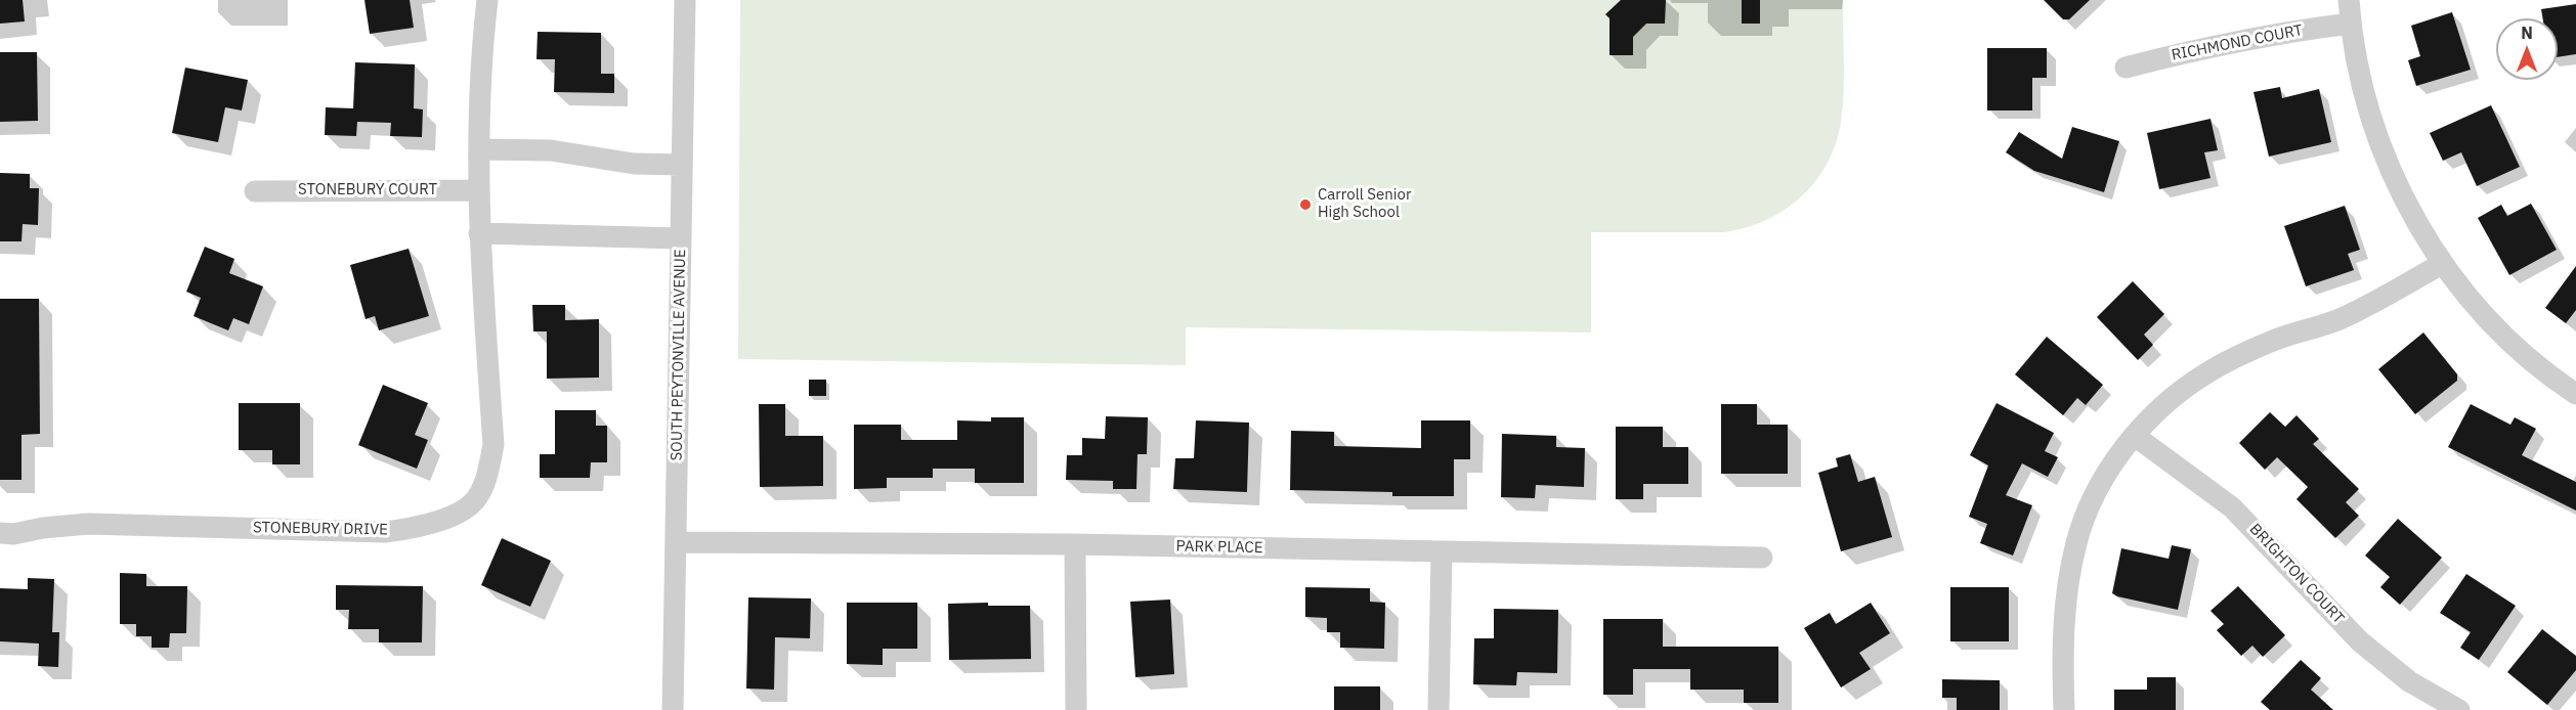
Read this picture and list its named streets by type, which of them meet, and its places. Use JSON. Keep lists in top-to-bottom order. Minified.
{"streets":{"street":["RICHMOND COURT","STONEBURY COURT","SOUTH PEYTONVILLE AVENUE","STONEBURY DRIVE","PARK PLACE","BRIGHTON COURT"]},"crossings":[["STONEBURY COURT","STONEBURY DRIVE"],["SOUTH PEYTONVILLE AVENUE","PARK PLACE"]],"places":["Carroll Senior High School"],"north":"top"}
